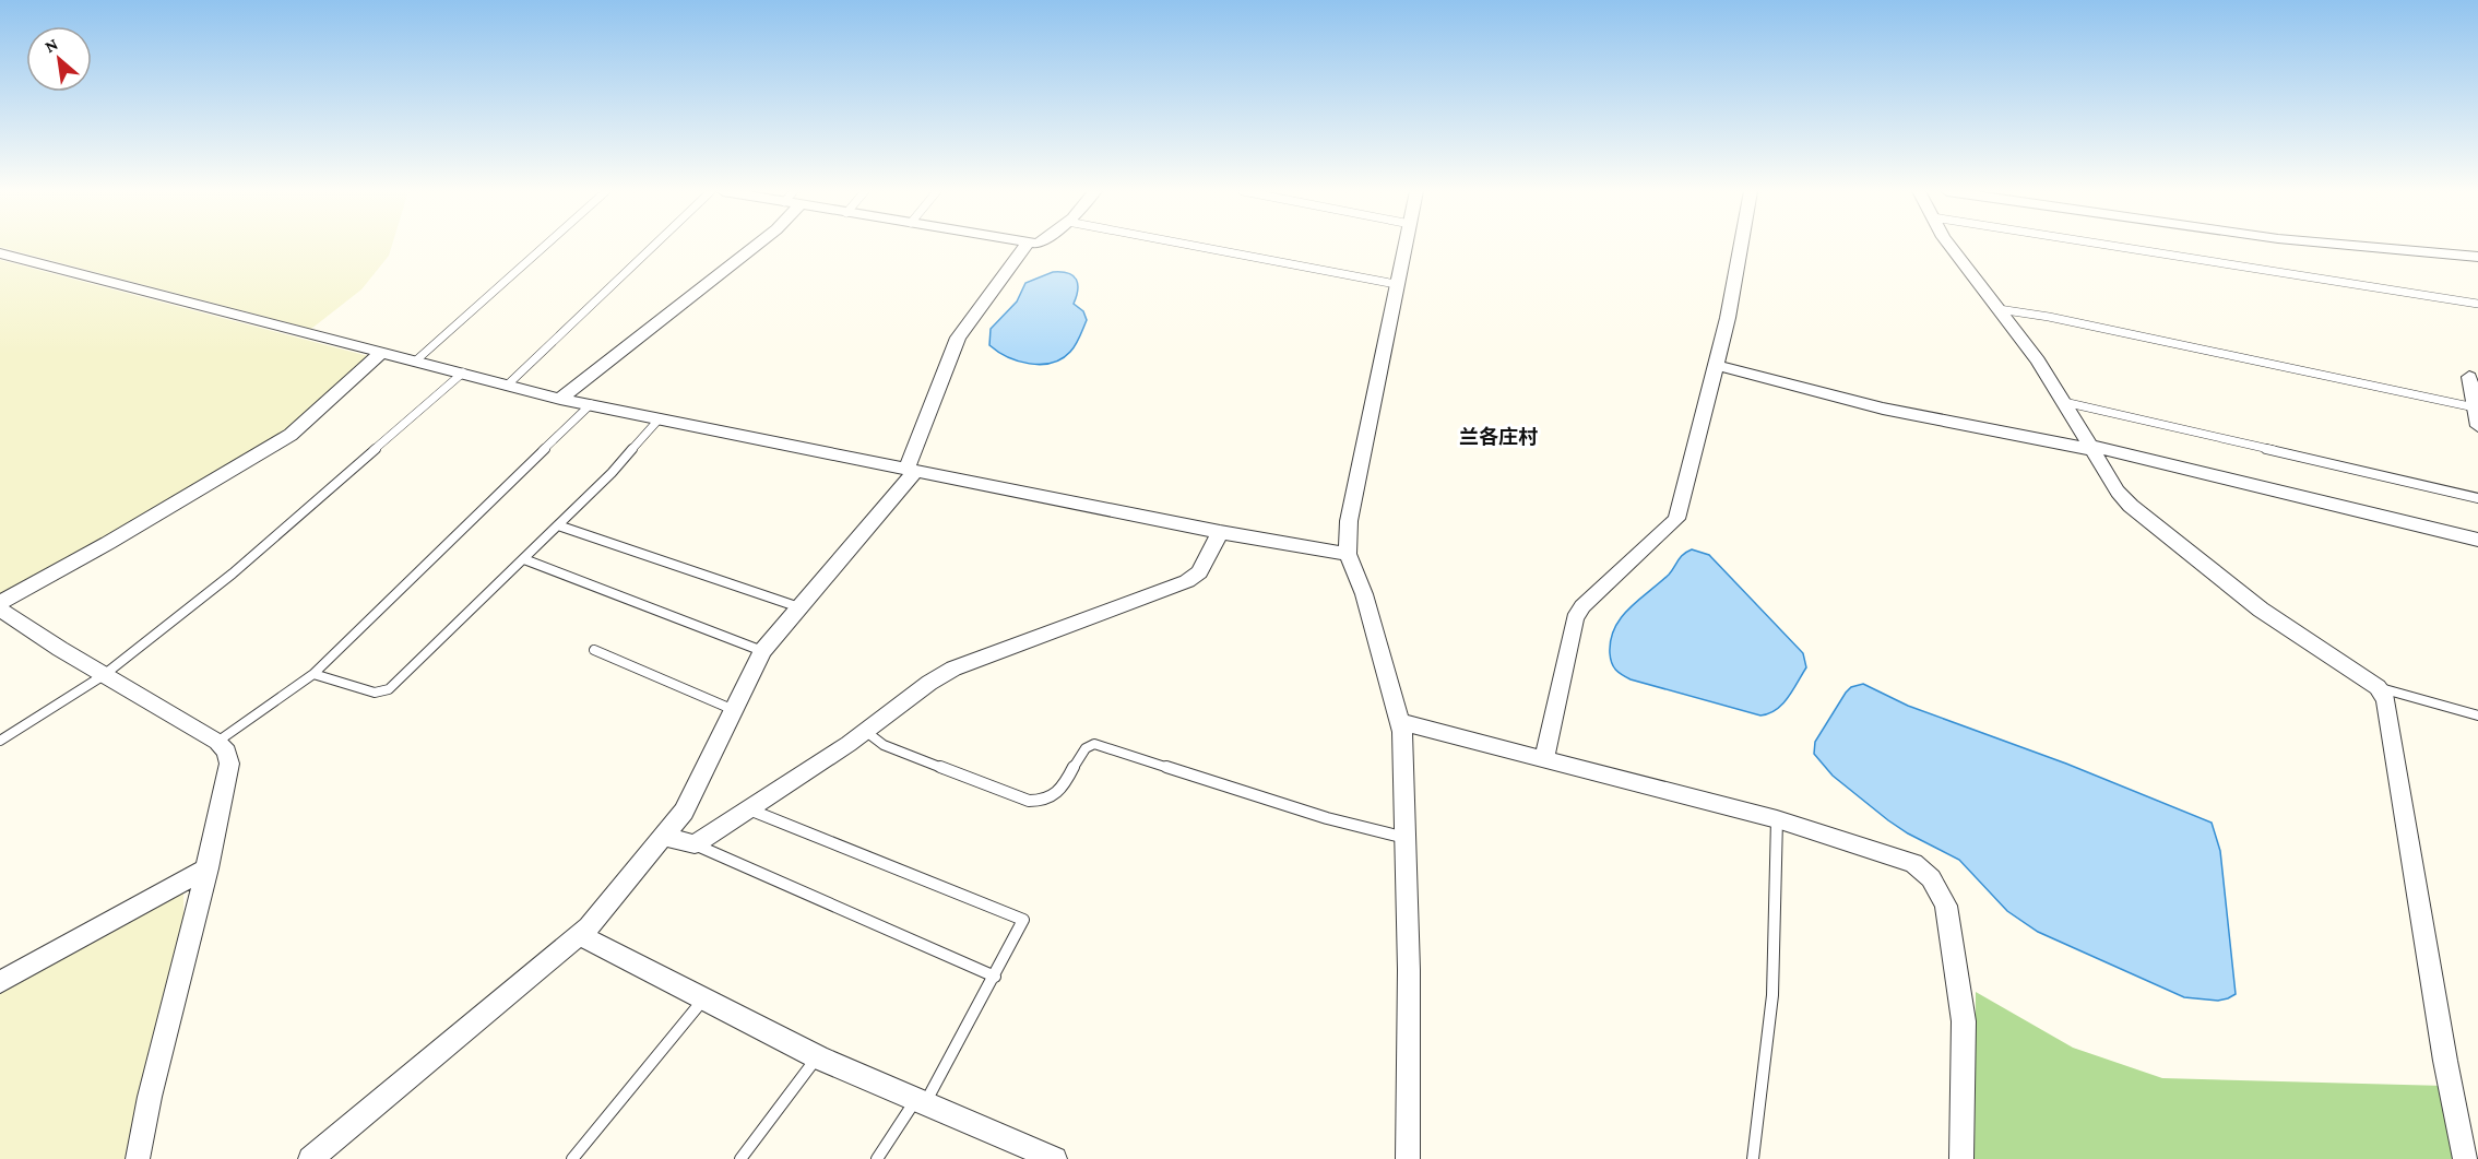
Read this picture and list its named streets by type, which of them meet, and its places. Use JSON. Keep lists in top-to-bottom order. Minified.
{"districts":["兰各庄村"],"north":"top left"}
